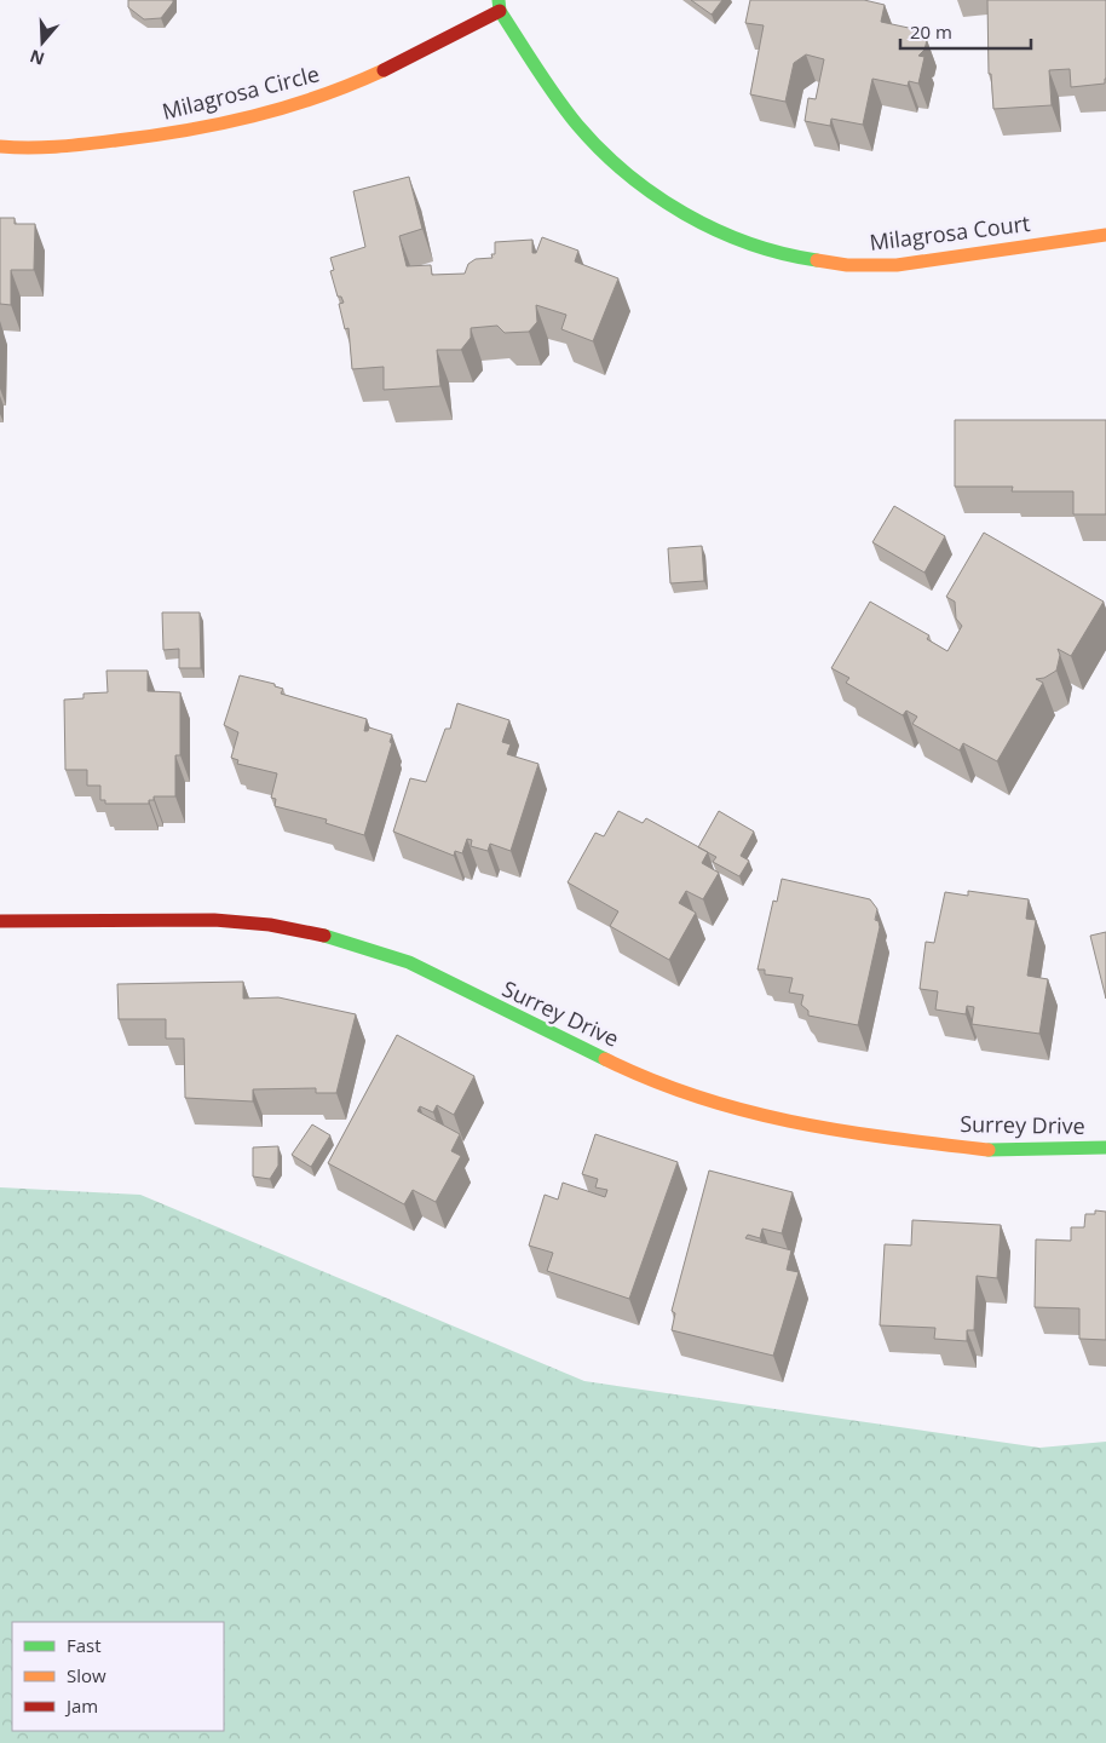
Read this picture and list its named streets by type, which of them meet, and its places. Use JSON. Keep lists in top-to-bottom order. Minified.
{"streets":{"street":["Milagrosa Circle","Milagrosa Court","Surrey Drive"]},"crossings":[["Milagrosa Circle","Milagrosa Court"]],"legend":["Fast","Slow","Jam"],"scale_bar":"20 m","north":"bottom"}
